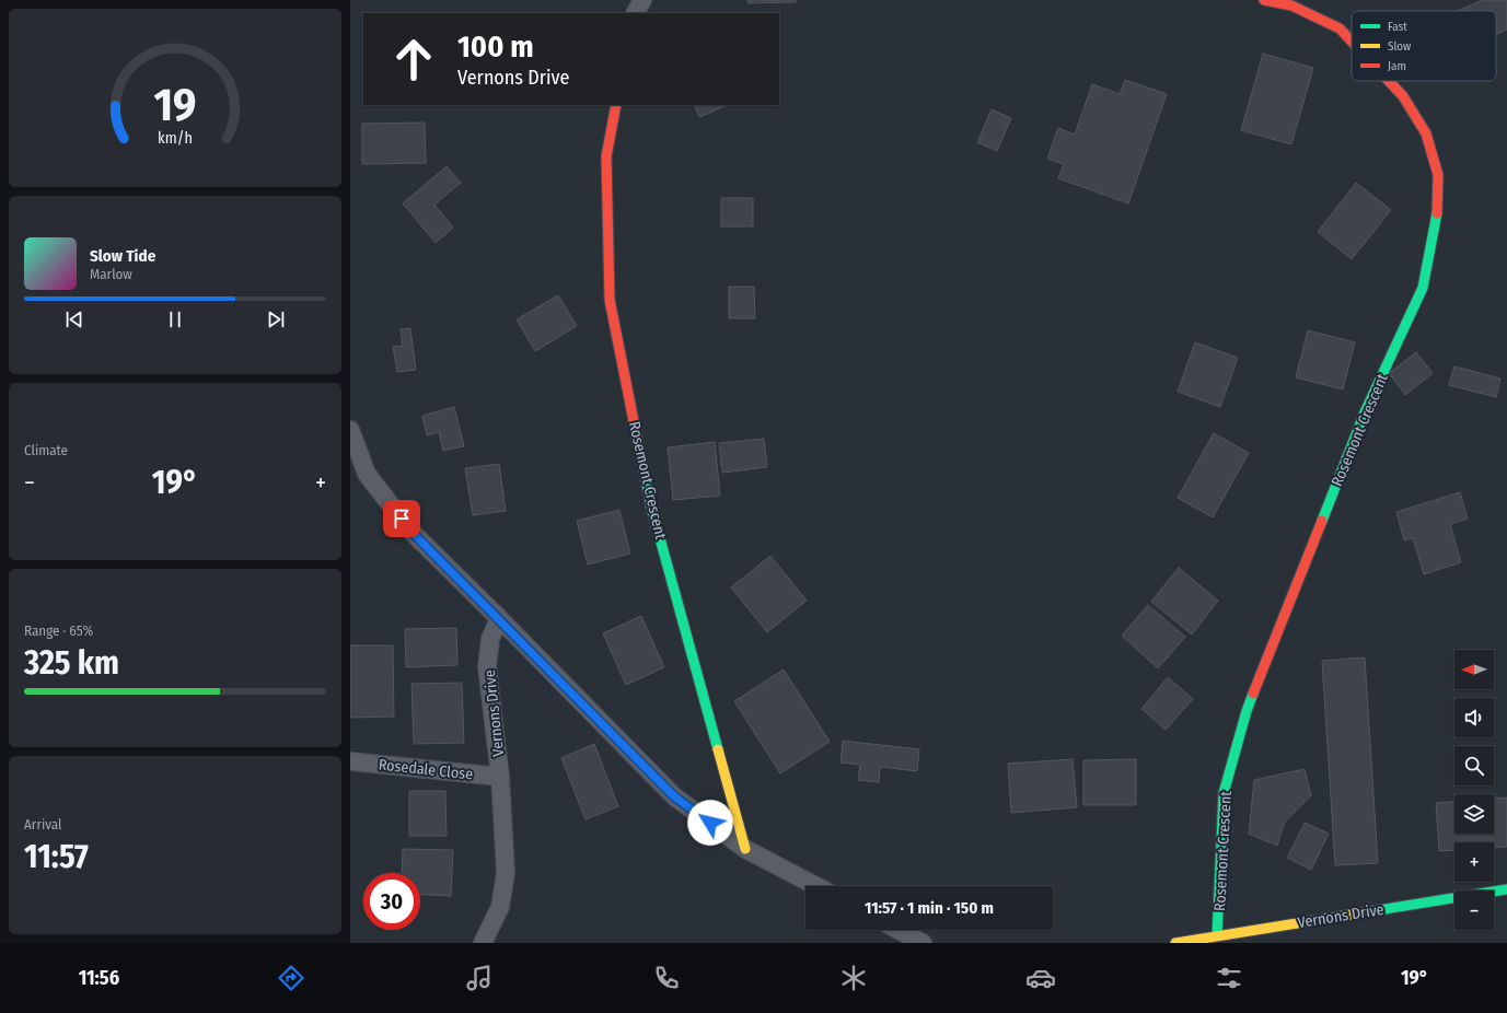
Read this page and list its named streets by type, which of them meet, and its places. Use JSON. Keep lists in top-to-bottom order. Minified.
{"streets":{"street":["Rosemont Crescent","Vernons Drive","Rosedale Close"]},"crossings":[["Rosemont Crescent","Vernons Drive"],["Vernons Drive","Rosedale Close"]],"legend":["Fast","Slow","Jam"],"north":"left","page":{"turn":["100 m","Vernons Drive"],"song":["Slow Tide","Marlow"],"tile":["Climate",["Range · 65%","325 km"],["Arrival","11:57"]],"heat":["−","19°","+"],"map_buttons":["+","−"],"limit":"30","trip":"11:57 · 1 min · 150 m","tabs":["11:56","19°"],"gauge":["19","km/h"]}}
